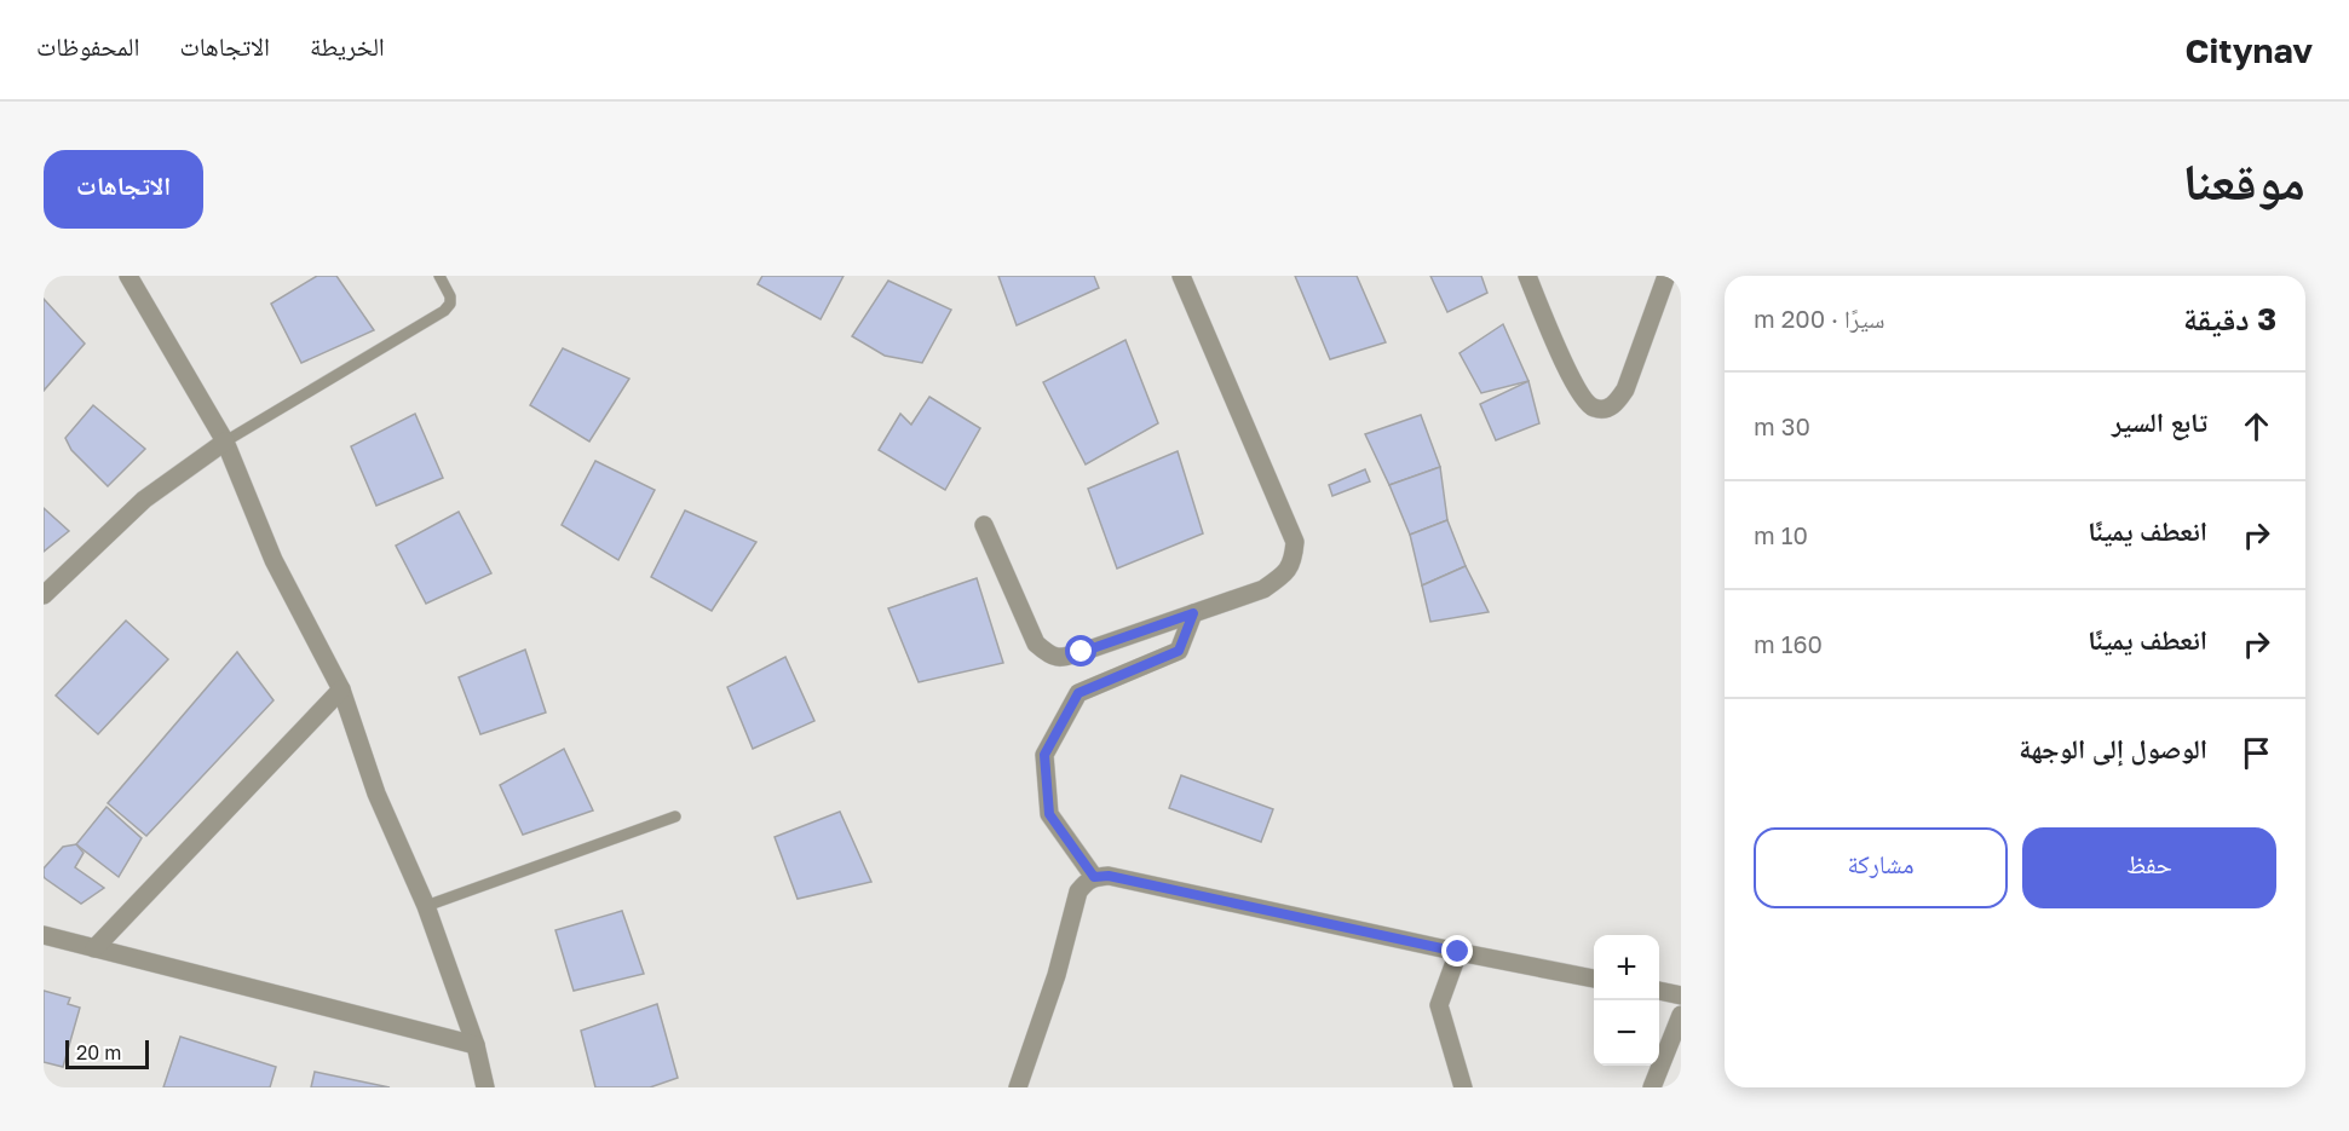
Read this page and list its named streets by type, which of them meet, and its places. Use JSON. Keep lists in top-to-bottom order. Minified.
{"scale_bar":"20 m","page":{"header":"Citynav","nav":["الخريطة","الاتجاهات","المحفوظات"],"title":"موقعنا","buttons":["الاتجاهات",["حفظ","مشاركة"]],"heading":["3 دقيقة","سيرًا · 200 m"],"list":[["تابع السير","30 m"],["انعطف يمينًا","10 m"],["انعطف يمينًا","160 m"],"الوصول إلى الوجهة"],"map_buttons":["+","−"],"scale":"20 m"}}
